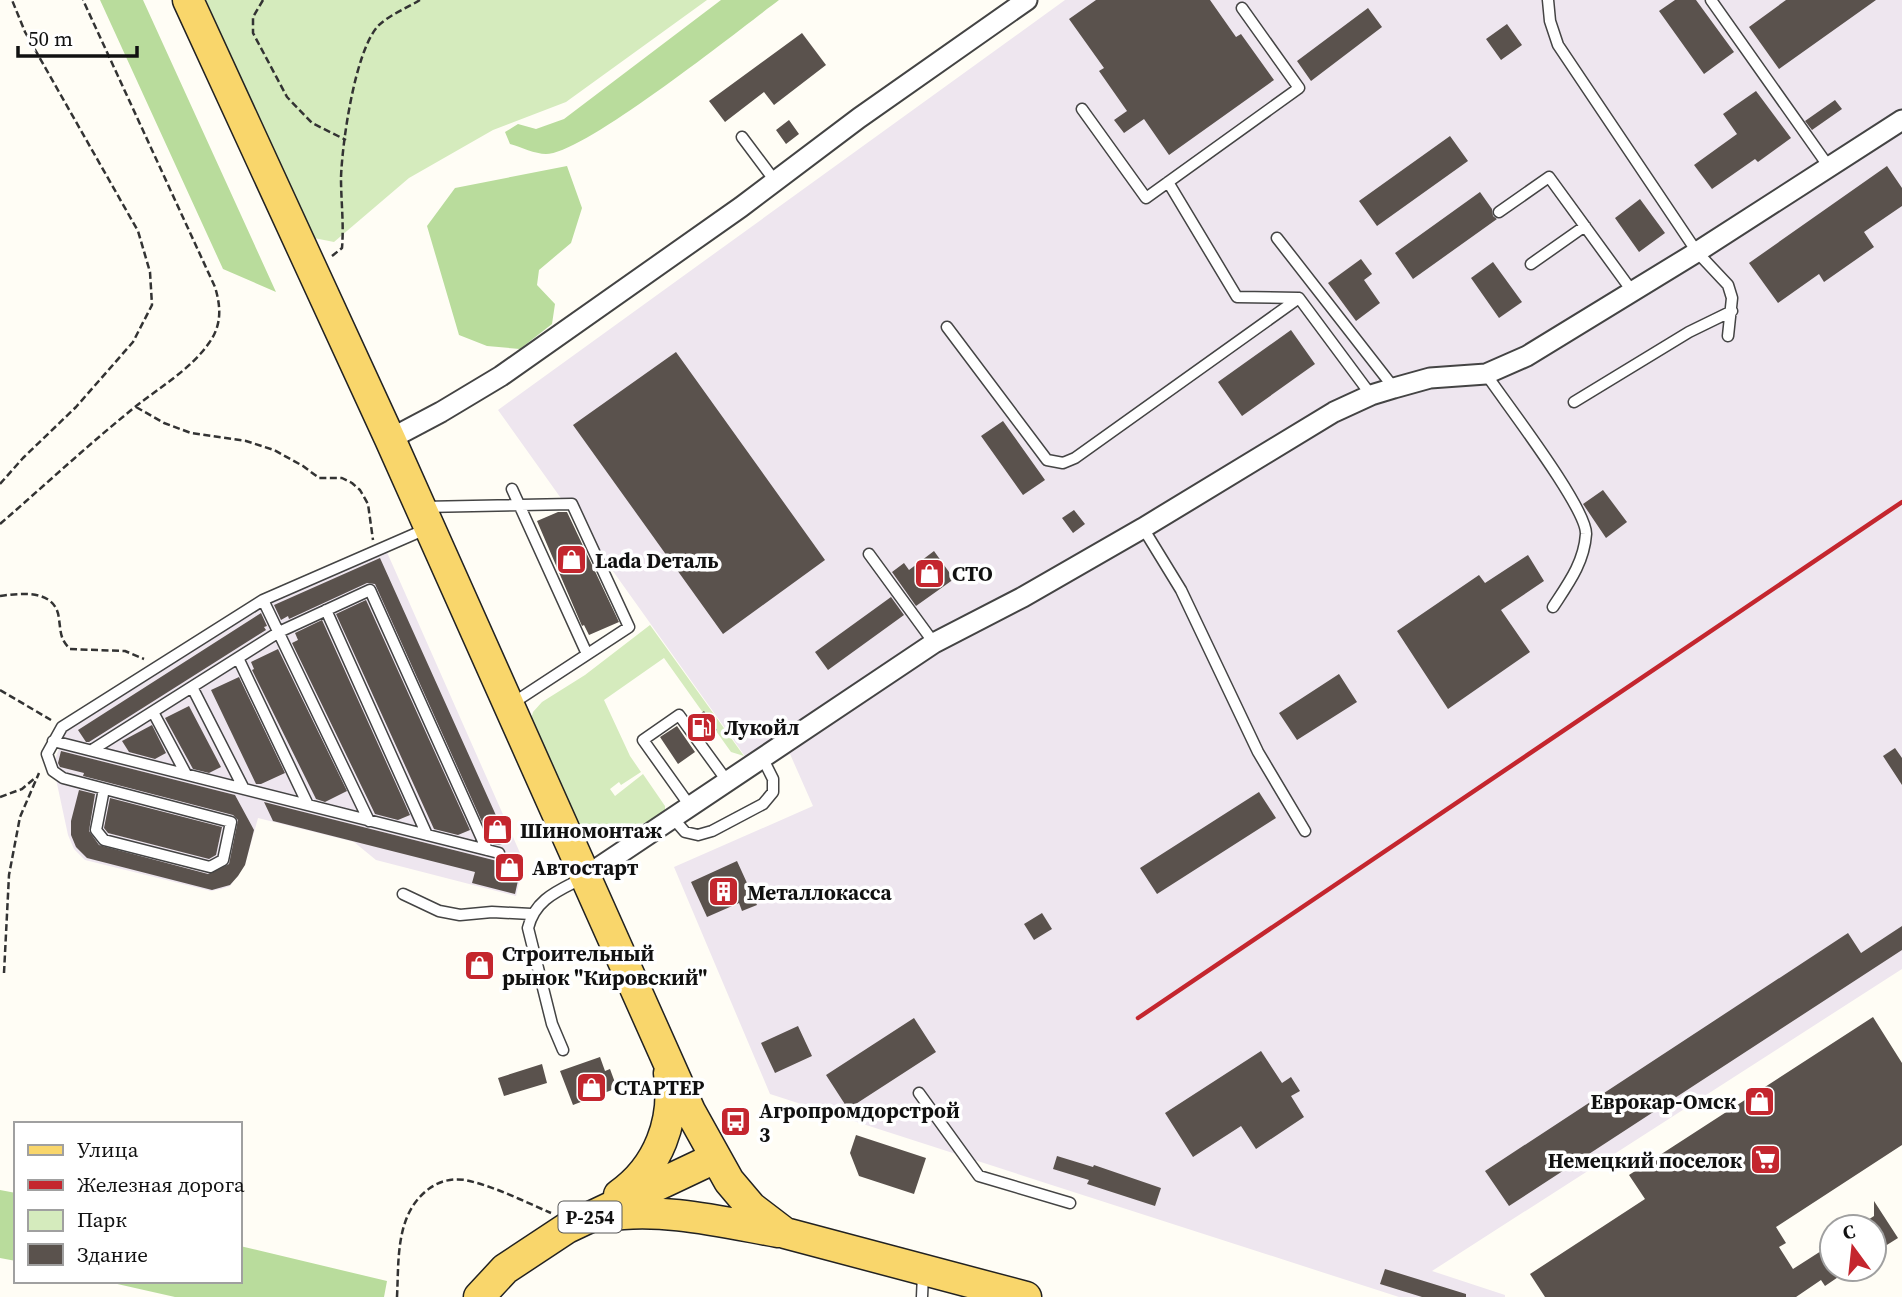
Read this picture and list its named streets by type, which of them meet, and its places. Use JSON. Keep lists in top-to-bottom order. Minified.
{"streets":{"main road":["Р-254"]},"places":{"shop":["Lada Dеталь","СТО","Шиномонтаж","Автостарт","Строительный рынок \"Кировский\"","СТАРТЕР","Еврокар-Омск"],"fuel station":["Лукойл"],"building":["Металлокасса"],"bus stop":["Агропромдорстрой 3"],"supermarket":["Немецкий поселок"]},"legend":["Улица","Железная дорога","Парк","Здание"],"scale_bar":"50 m","north":"top"}
